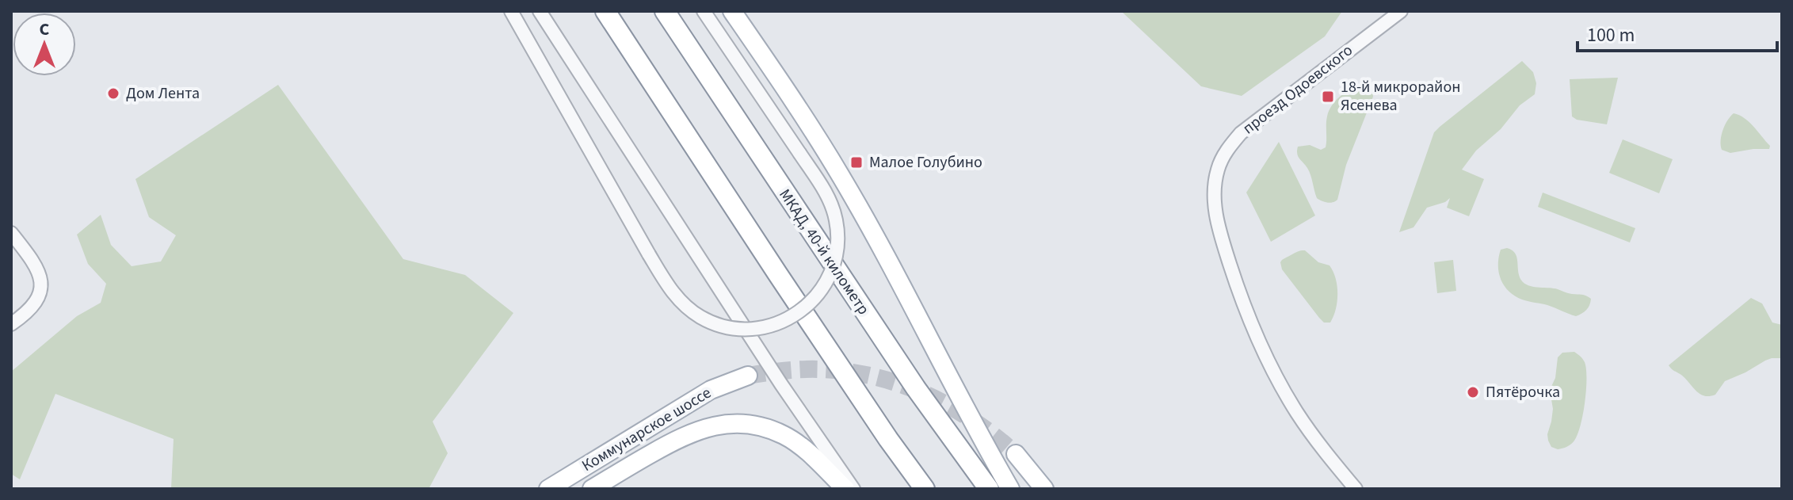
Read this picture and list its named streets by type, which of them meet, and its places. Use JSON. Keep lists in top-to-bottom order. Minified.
{"streets":{"highway":["МКАД, 40-й километр"],"main road":["Коммунарское шоссе"],"street":["проезд Одоевского"]},"places":{"other":["Дом Лента","Пятёрочка"],"transit":["18-й микрорайон Ясенева","Малое Голубино"]},"scale_bar":"100 m","north":"top"}
